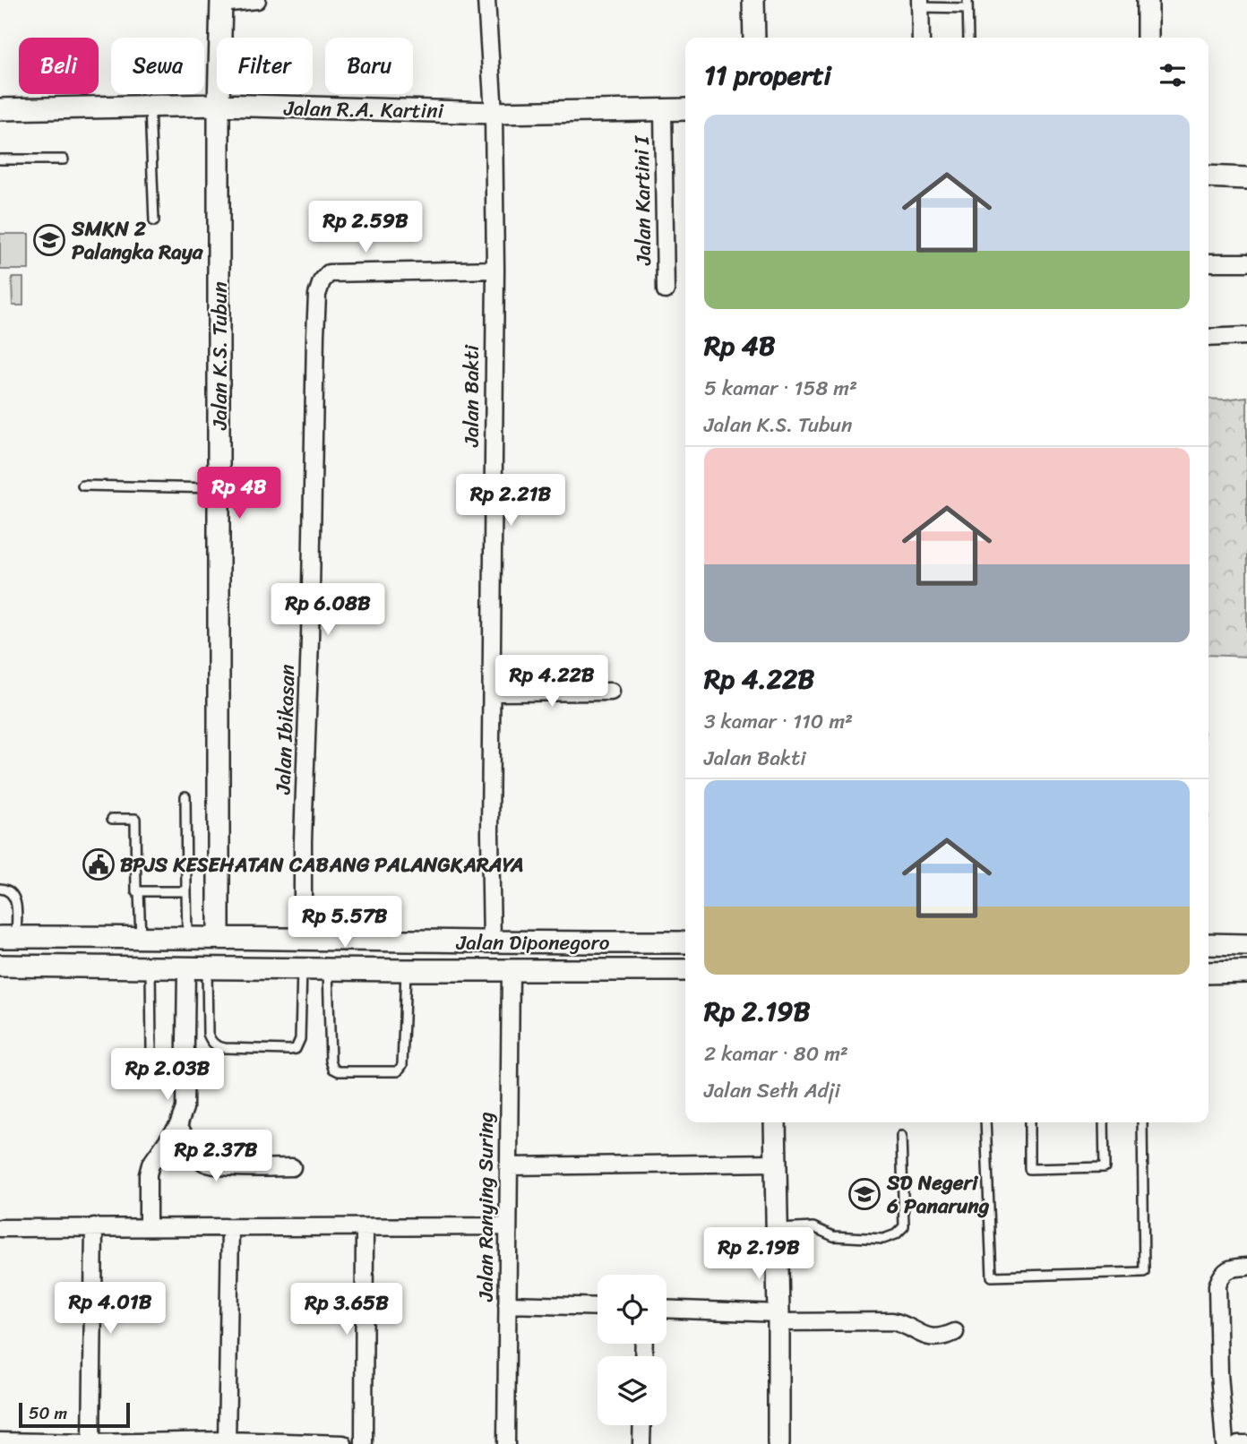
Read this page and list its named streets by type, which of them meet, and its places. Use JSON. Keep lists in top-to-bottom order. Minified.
{"streets":{"street":["Jalan R.A. Kartini","Jalan Kartini I","Jalan K.S. Tubun","Jalan Bakti","Jalan Ibikasan","Jalan Diponegoro","Jalan Ranying Suring"]},"crossings":[["Jalan R.A. Kartini","Jalan Kartini I"],["Jalan R.A. Kartini","Jalan K.S. Tubun"],["Jalan R.A. Kartini","Jalan Bakti"],["Jalan K.S. Tubun","Jalan Diponegoro"],["Jalan Bakti","Jalan Ibikasan"],["Jalan Bakti","Jalan Diponegoro"],["Jalan Ibikasan","Jalan Diponegoro"],["Jalan Diponegoro","Jalan Ranying Suring"]],"places":{"school or university":["SMKN 2 Palangka Raya","SD Negeri 6 Panarung"],"public building":["BPJS KESEHATAN CABANG PALANGKARAYA"]},"scale_bar":"50 m","page":{"chip":["Beli","Sewa","Filter","Baru"],"heading":"11 properti","list":[{"name":"Rp 4B","note":"5 kamar · 158 m² · Jalan K.S. Tubun"},{"name":"Rp 4.22B","note":"3 kamar · 110 m² · Jalan Bakti"},{"name":"Rp 2.19B","note":"2 kamar · 80 m² · Jalan Seth Adji"}],"price":["Rp 2.59B","Rp 4B","Rp 2.21B","Rp 6.08B","Rp 4.22B","Rp 5.57B","Rp 2.03B","Rp 2.37B","Rp 2.19B","Rp 4.01B","Rp 3.65B"],"scale":"50 m"}}
